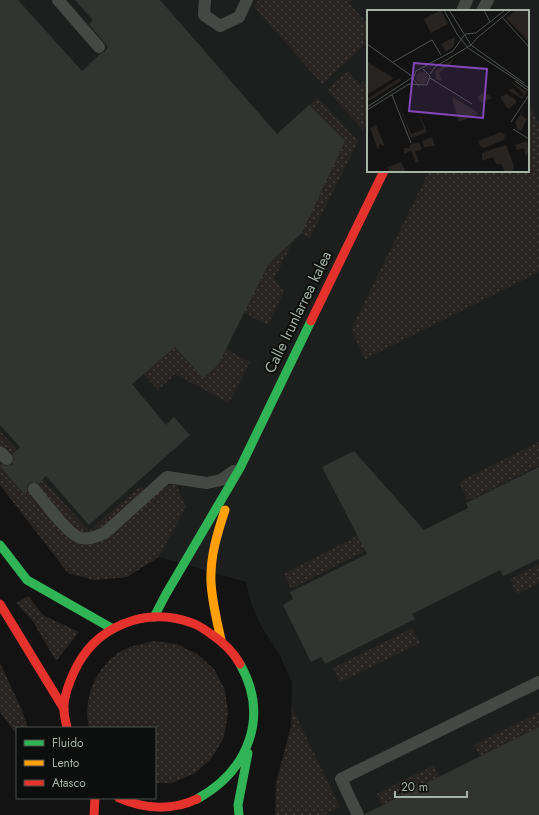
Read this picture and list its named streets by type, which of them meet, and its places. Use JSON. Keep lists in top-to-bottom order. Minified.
{"streets":{"main road":["Calle Irunlarrea kalea"]},"legend":["Fluido","Lento","Atasco"],"scale_bar":"20 m"}
